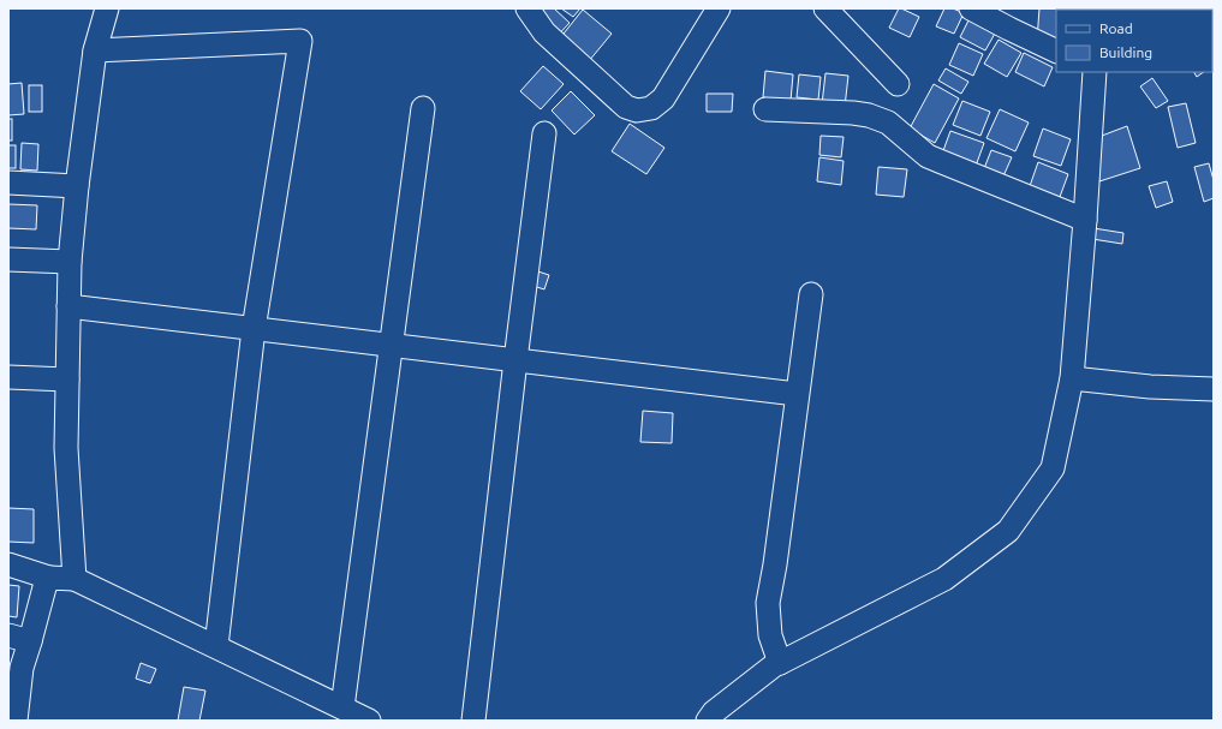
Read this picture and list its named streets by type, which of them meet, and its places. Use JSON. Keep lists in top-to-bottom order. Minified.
{"legend":["Road","Building"]}
